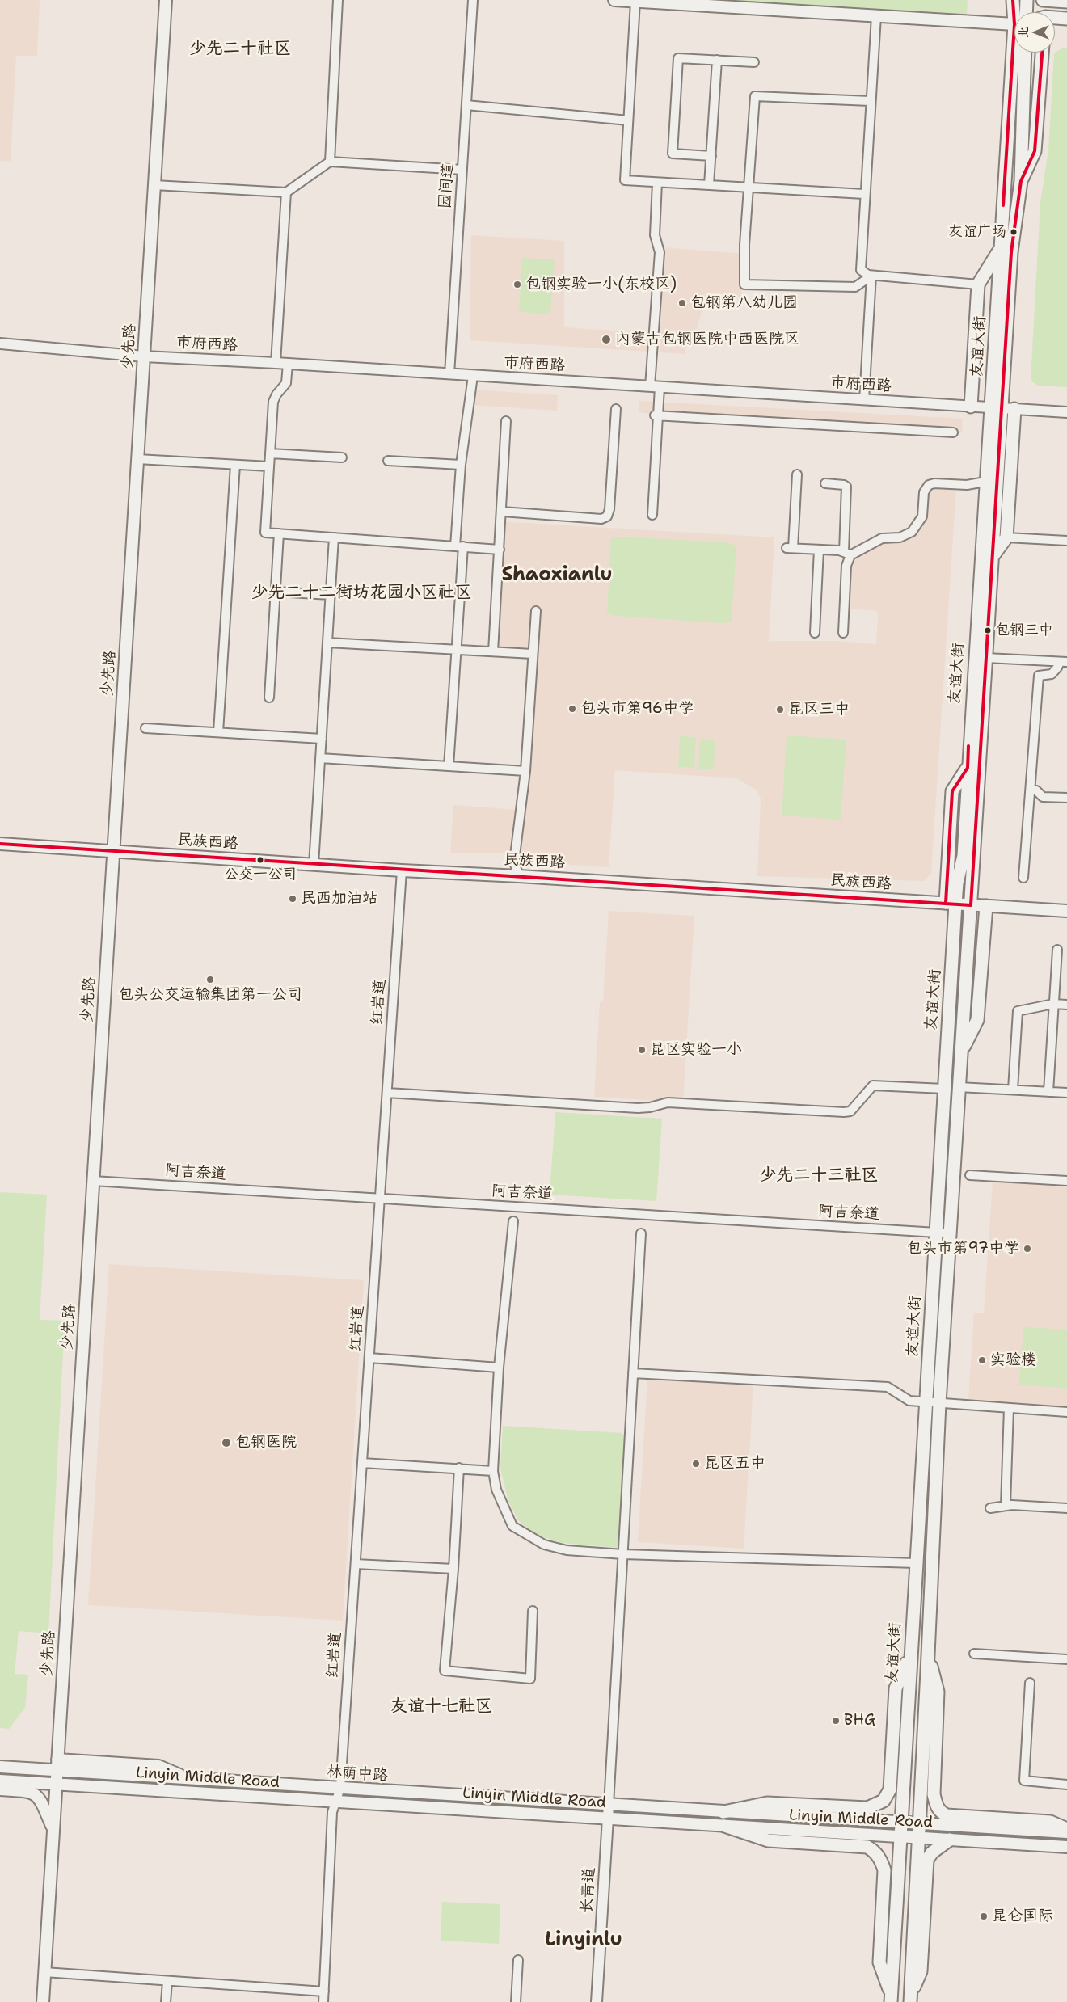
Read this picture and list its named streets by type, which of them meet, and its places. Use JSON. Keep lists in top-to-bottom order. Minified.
{"streets":{"main road":["少先路","友谊大街","民族西路","林荫中路","Linyin Middle Road"],"street":["园间道","市府西路","红岩道","阿吉奈道","长青道"]},"crossings":[["园间道","市府西路"],["市府西路","少先路"],["市府西路","友谊大街"],["少先路","民族西路"],["少先路","阿吉奈道"],["少先路","林荫中路"],["少先路","Linyin Middle Road"],["友谊大街","民族西路"],["友谊大街","阿吉奈道"],["友谊大街","Linyin Middle Road"],["民族西路","红岩道"],["红岩道","阿吉奈道"],["红岩道","林荫中路"],["红岩道","Linyin Middle Road"],["林荫中路","Linyin Middle Road"],["林荫中路","长青道"],["Linyin Middle Road","长青道"]],"districts":["少先二十社区","Shaoxianlu","少先二十二街坊花园小区社区","少先二十三社区","友谊十七社区","Linyinlu"],"places":["友谊广场","包钢实验一小(东校区)","包钢第八幼儿园","内蒙古包钢医院中西医院区","包钢三中","包头市第96中学","昆区三中","公交一公司","民西加油站","包头公交运输集团第一公司","昆区实验一小","包头市第97中学","实验楼","包钢医院","昆区五中","BHG","昆仑国际"],"north":"left"}
